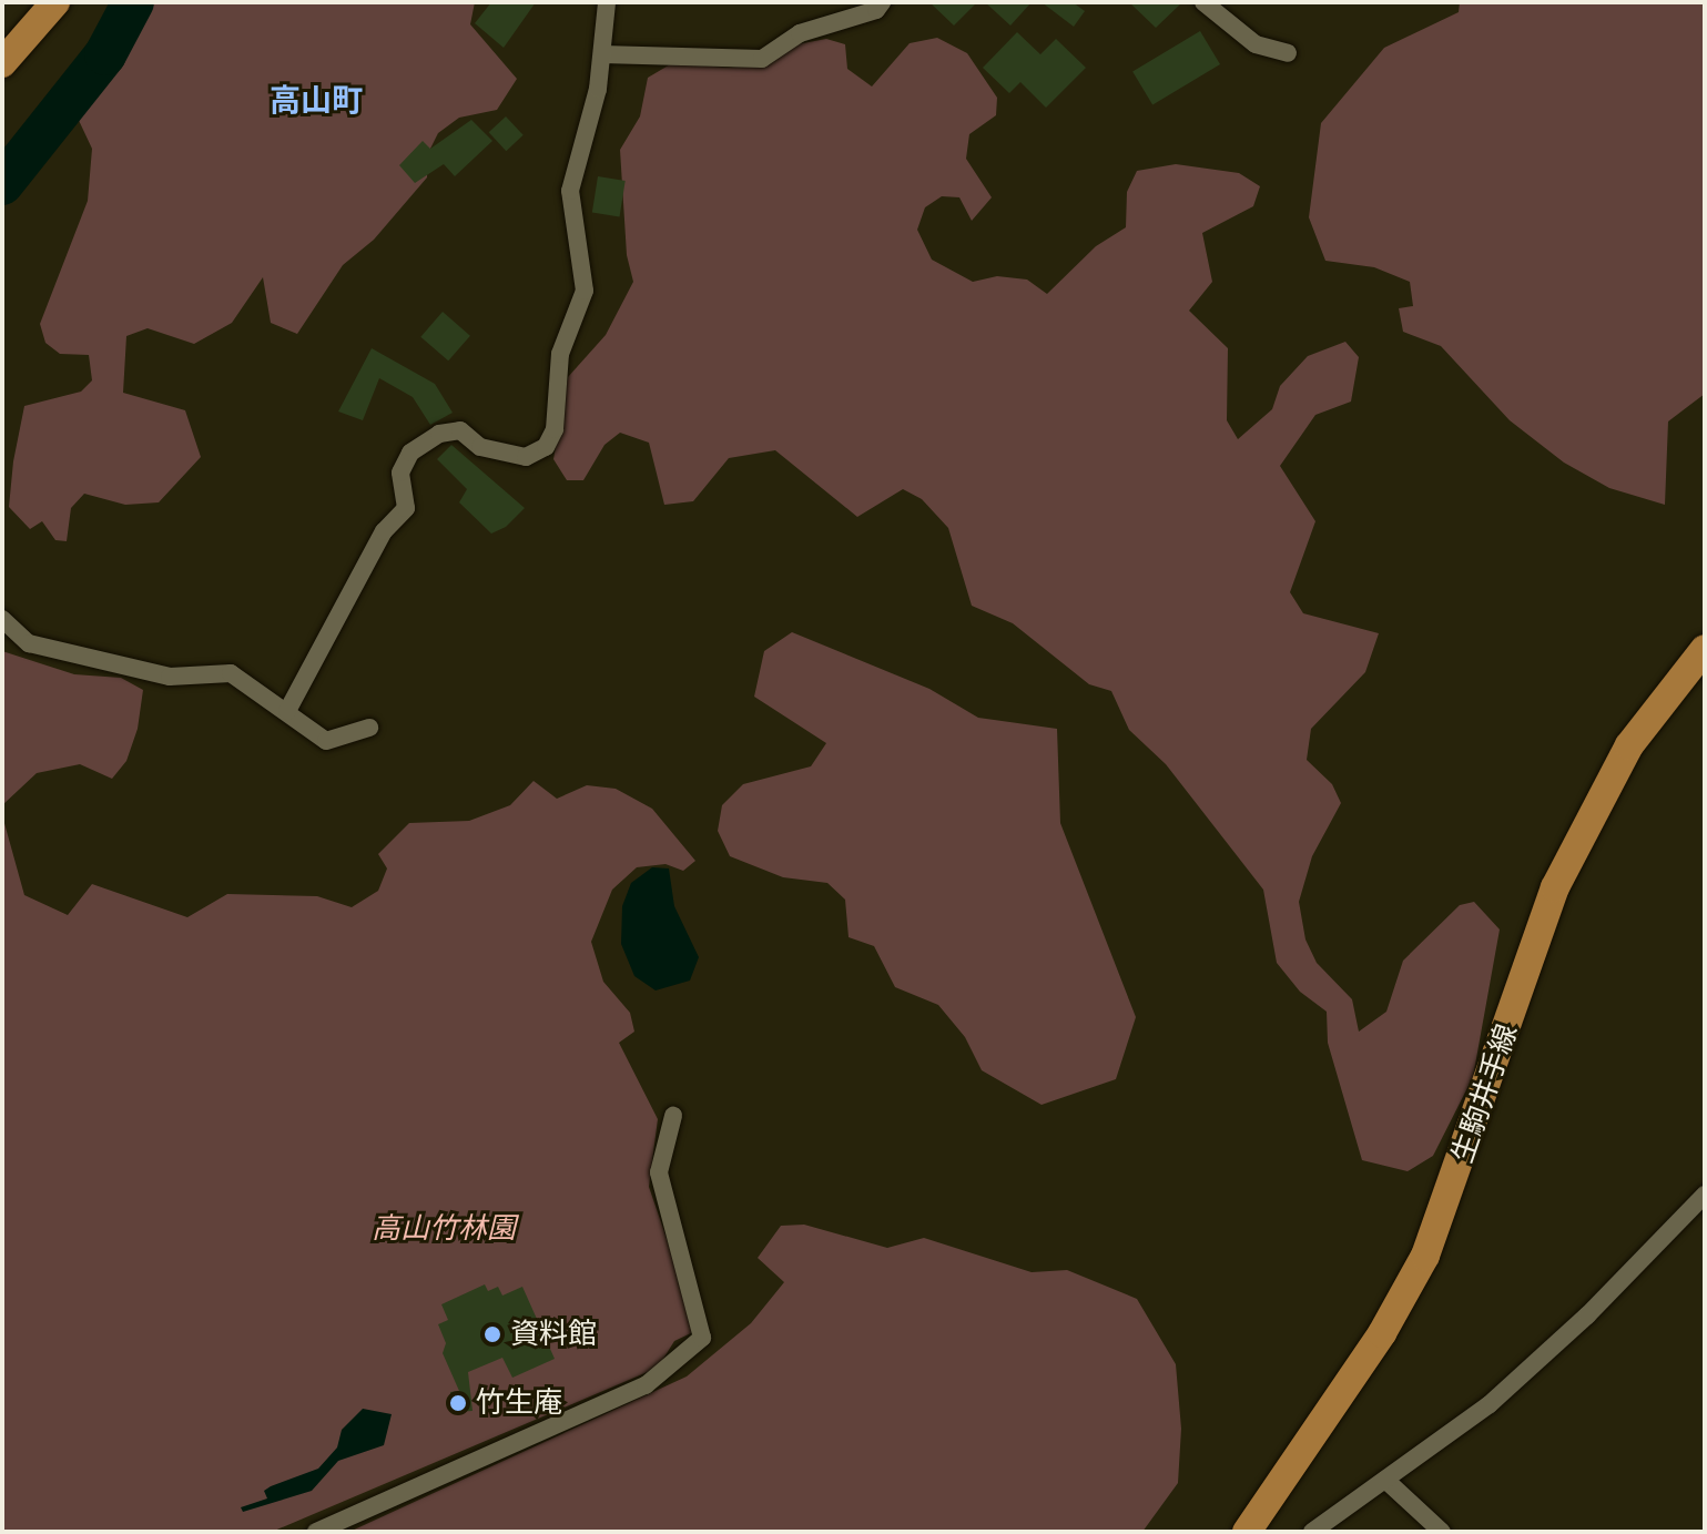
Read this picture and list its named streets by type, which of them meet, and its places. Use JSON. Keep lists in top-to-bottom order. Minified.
{"streets":{"main road":["生駒井手線"]},"districts":["高山町"],"parks":["高山竹林園"],"places":["資料館","竹生庵"]}
